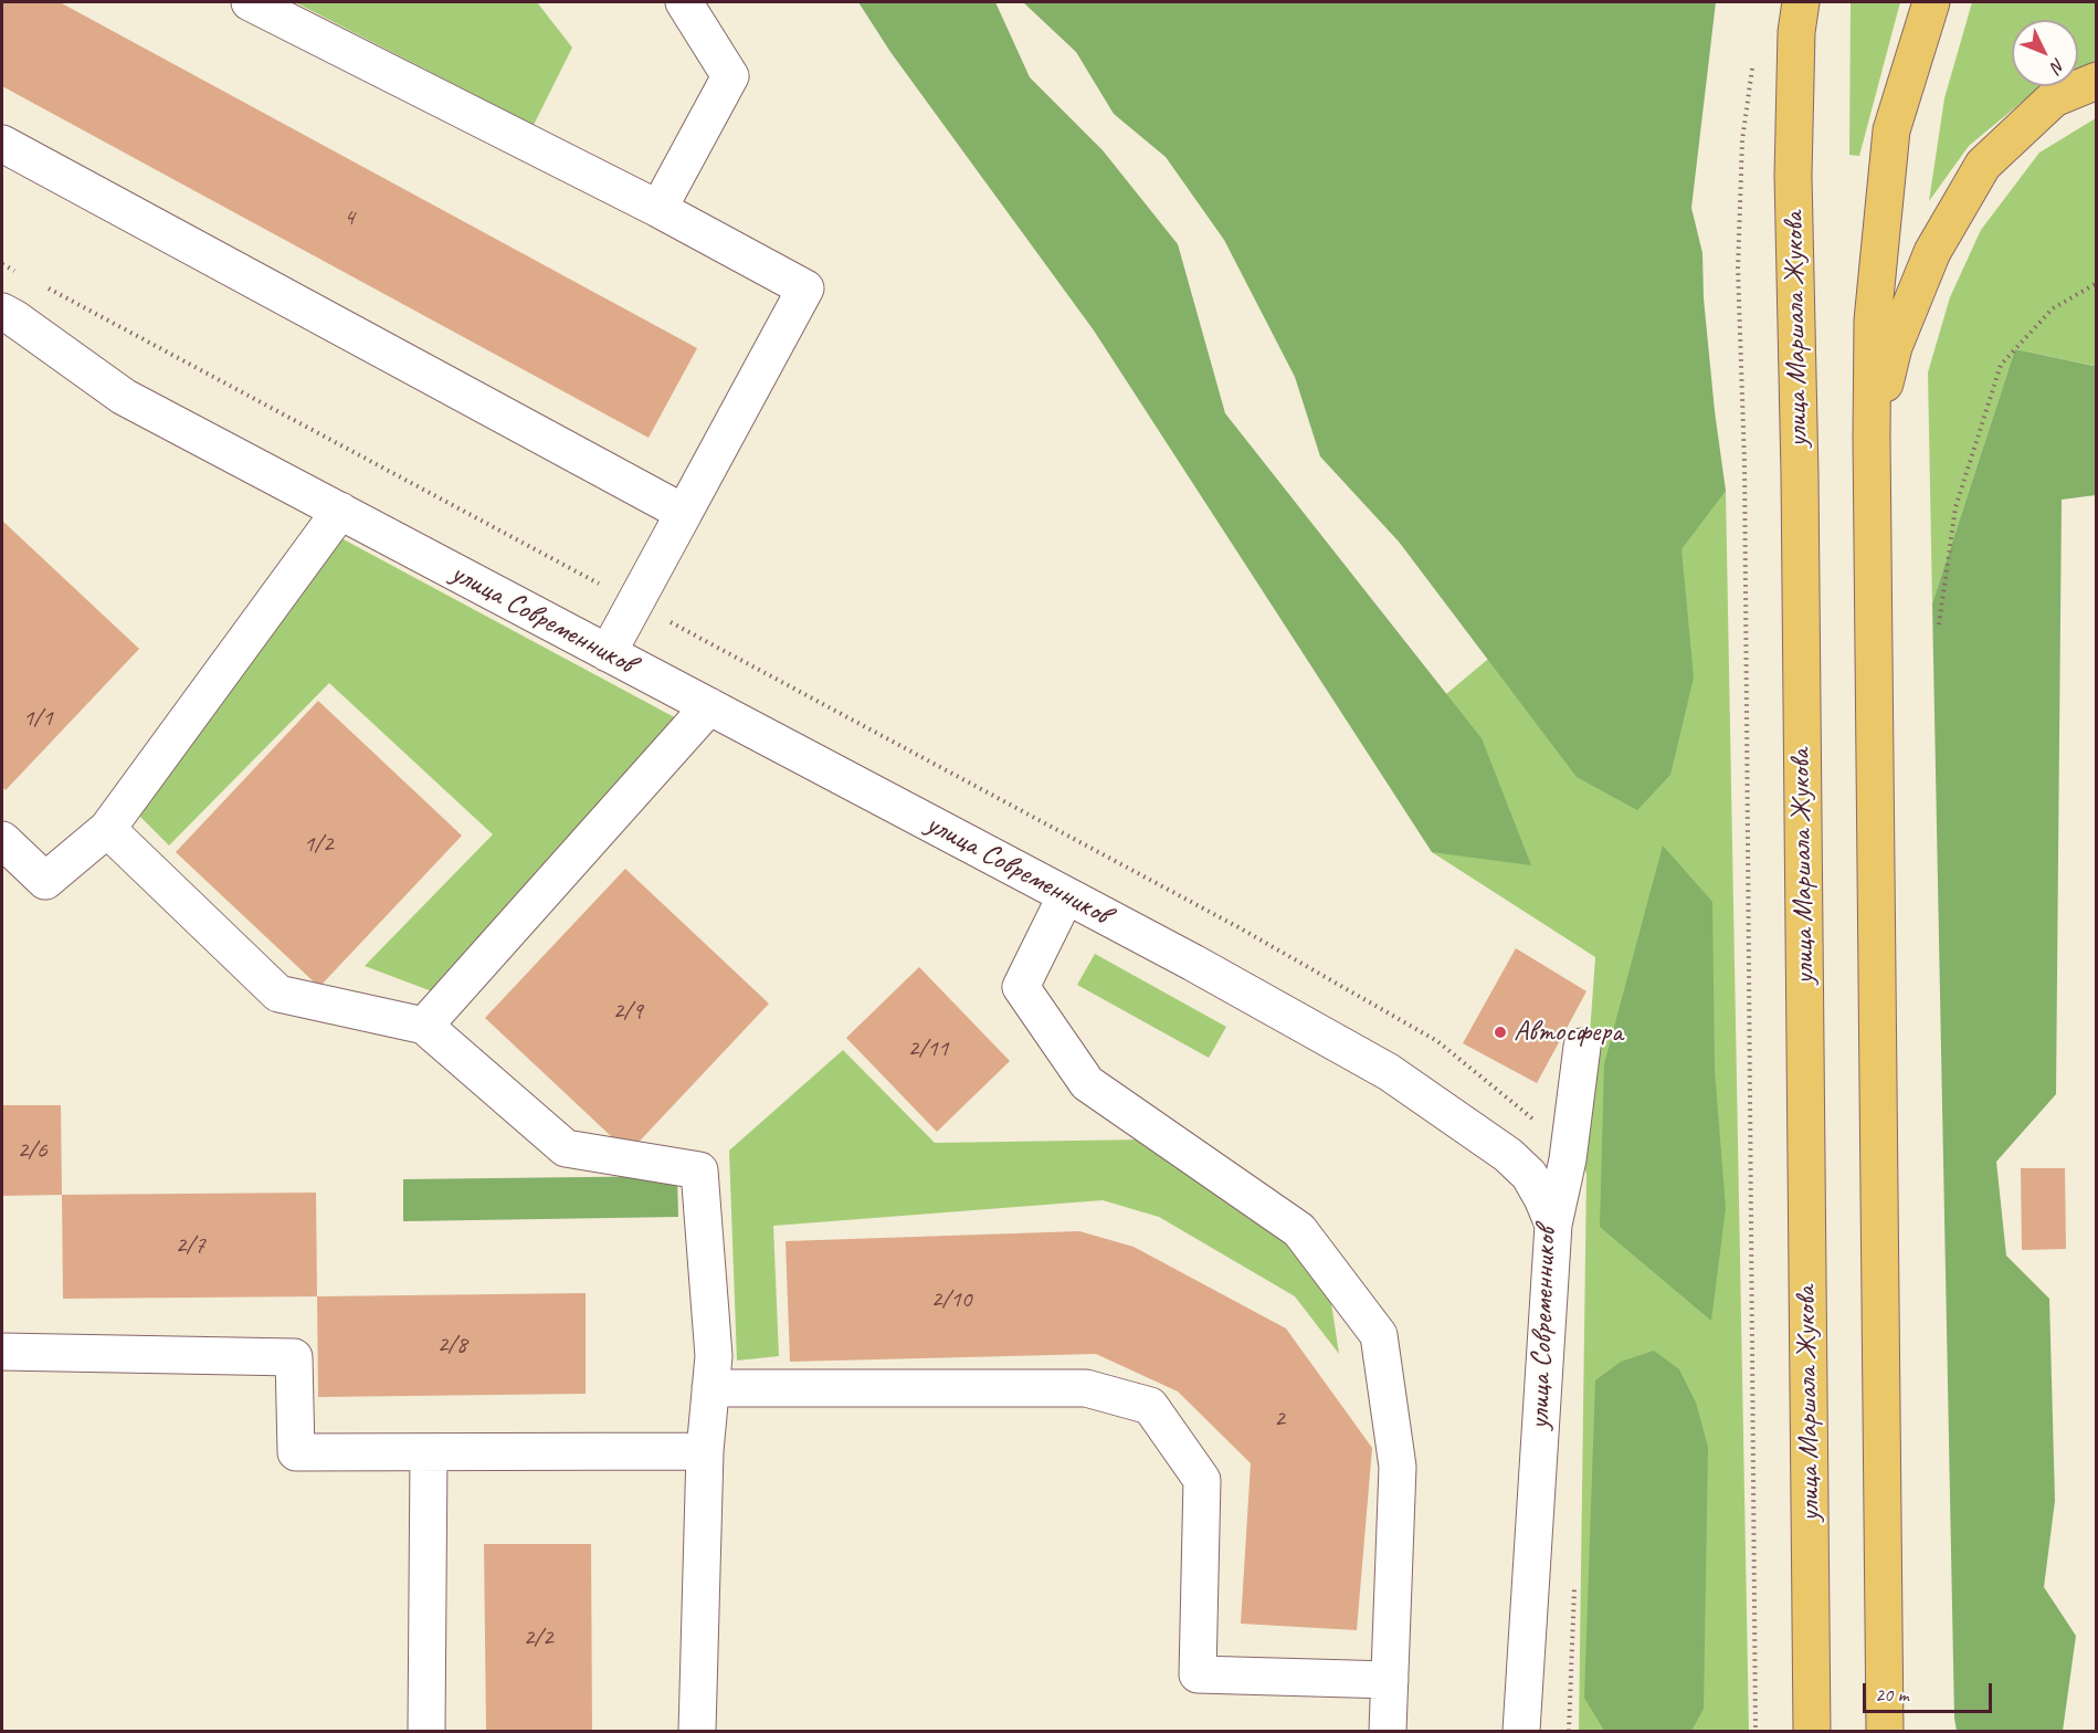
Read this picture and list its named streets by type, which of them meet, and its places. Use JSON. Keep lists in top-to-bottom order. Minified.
{"streets":{"main road":["улица Маршала Жукова"],"street":["улица Современников"]},"places":["Автосфера"],"house_numbers":["4","1/1","1/2","2/9","2/11","2/6","2/7","2/10","2/8","2","2/2"],"scale_bar":"20 m","north":"bottom right"}
